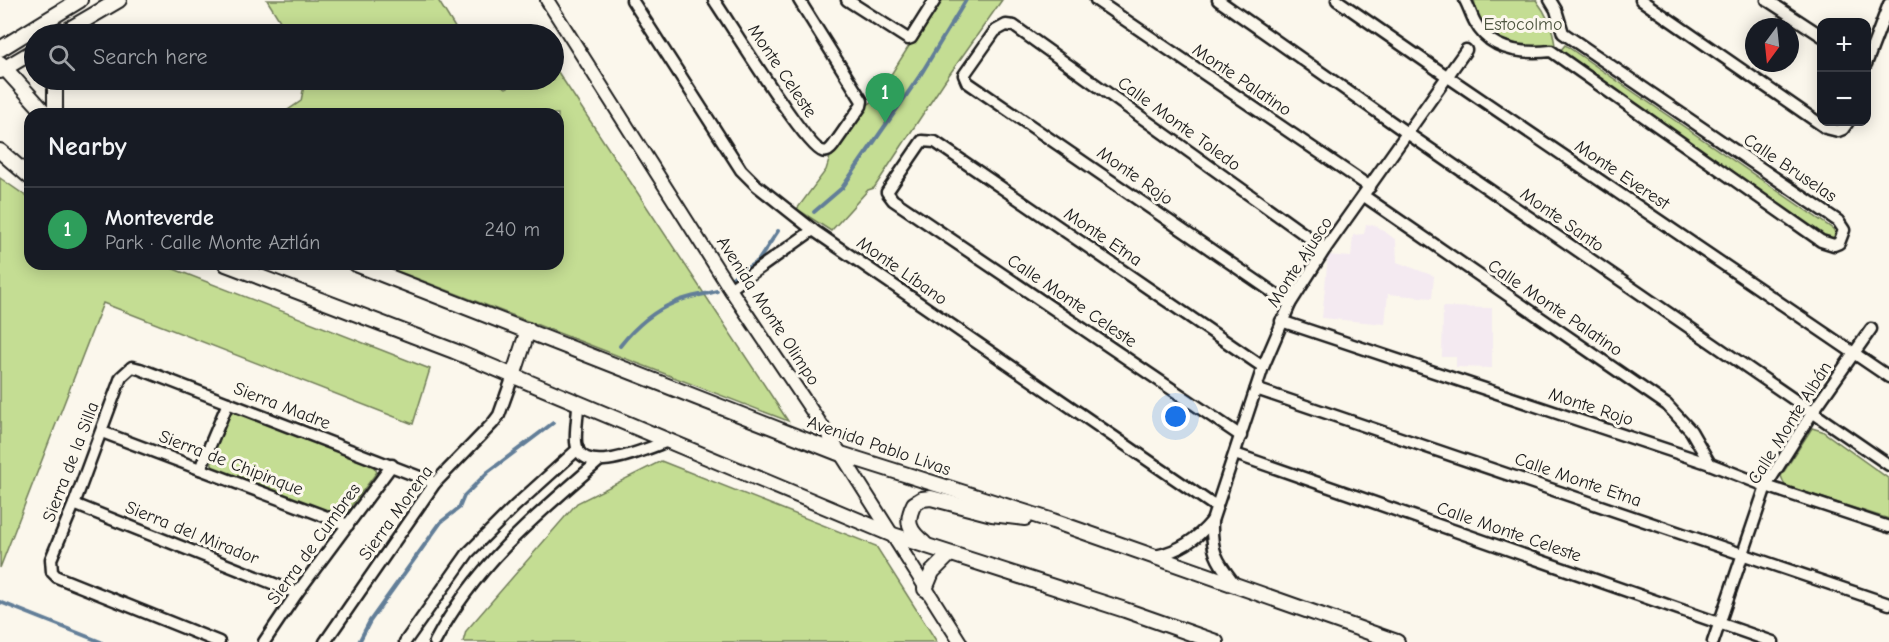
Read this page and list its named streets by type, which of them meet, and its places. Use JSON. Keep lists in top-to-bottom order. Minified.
{"streets":{"main road":["Avenida Pablo Livas"],"street":["Monte Celeste","Monte Palatino","Calle Monte Toledo","Calle Bruselas","Monte Everest","Monte Rojo","Monte Santo","Monte Etna","Monte Ajusco","Monte Líbano","Calle Monte Celeste","Calle Monte Palatino","Avenida Monte Olimpo","Sierra Madre","Calle Monte Albán","Sierra de la Silla","Sierra de Chipinque","Calle Monte Etna","Sierra Morena","Sierra del Mirador","Sierra de Cumbres"]},"crossings":[["Monte Palatino","Monte Ajusco"],["Monte Palatino","Calle Monte Palatino"],["Calle Monte Toledo","Monte Rojo"],["Calle Monte Toledo","Monte Ajusco"],["Monte Everest","Monte Ajusco"],["Monte Everest","Calle Monte Albán"],["Monte Rojo","Monte Ajusco"],["Monte Rojo","Calle Monte Palatino"],["Monte Rojo","Calle Monte Albán"],["Monte Santo","Monte Ajusco"],["Monte Santo","Calle Monte Albán"],["Monte Etna","Monte Ajusco"],["Monte Etna","Calle Monte Celeste"],["Monte Ajusco","Monte Líbano"],["Monte Ajusco","Calle Monte Celeste"],["Monte Ajusco","Calle Monte Palatino"],["Monte Ajusco","Avenida Pablo Livas"],["Monte Ajusco","Calle Monte Etna"],["Calle Monte Celeste","Calle Monte Albán"],["Avenida Monte Olimpo","Avenida Pablo Livas"],["Sierra Madre","Sierra de la Silla"],["Sierra Madre","Sierra Morena"],["Sierra Madre","Sierra de Cumbres"],["Calle Monte Albán","Calle Monte Etna"],["Sierra de la Silla","Sierra de Chipinque"],["Sierra de la Silla","Sierra del Mirador"],["Sierra de Chipinque","Sierra de Cumbres"],["Sierra del Mirador","Sierra de Cumbres"]],"parks":["Estocolmo"],"north":"bottom","page":{"map_buttons":["+","−"],"search":"Search here","pins":"1","heading":"Nearby","list":[{"mark":"1","name":"Monteverde","note":"Park · Calle Monte Aztlán","value":"240 m"}]}}
